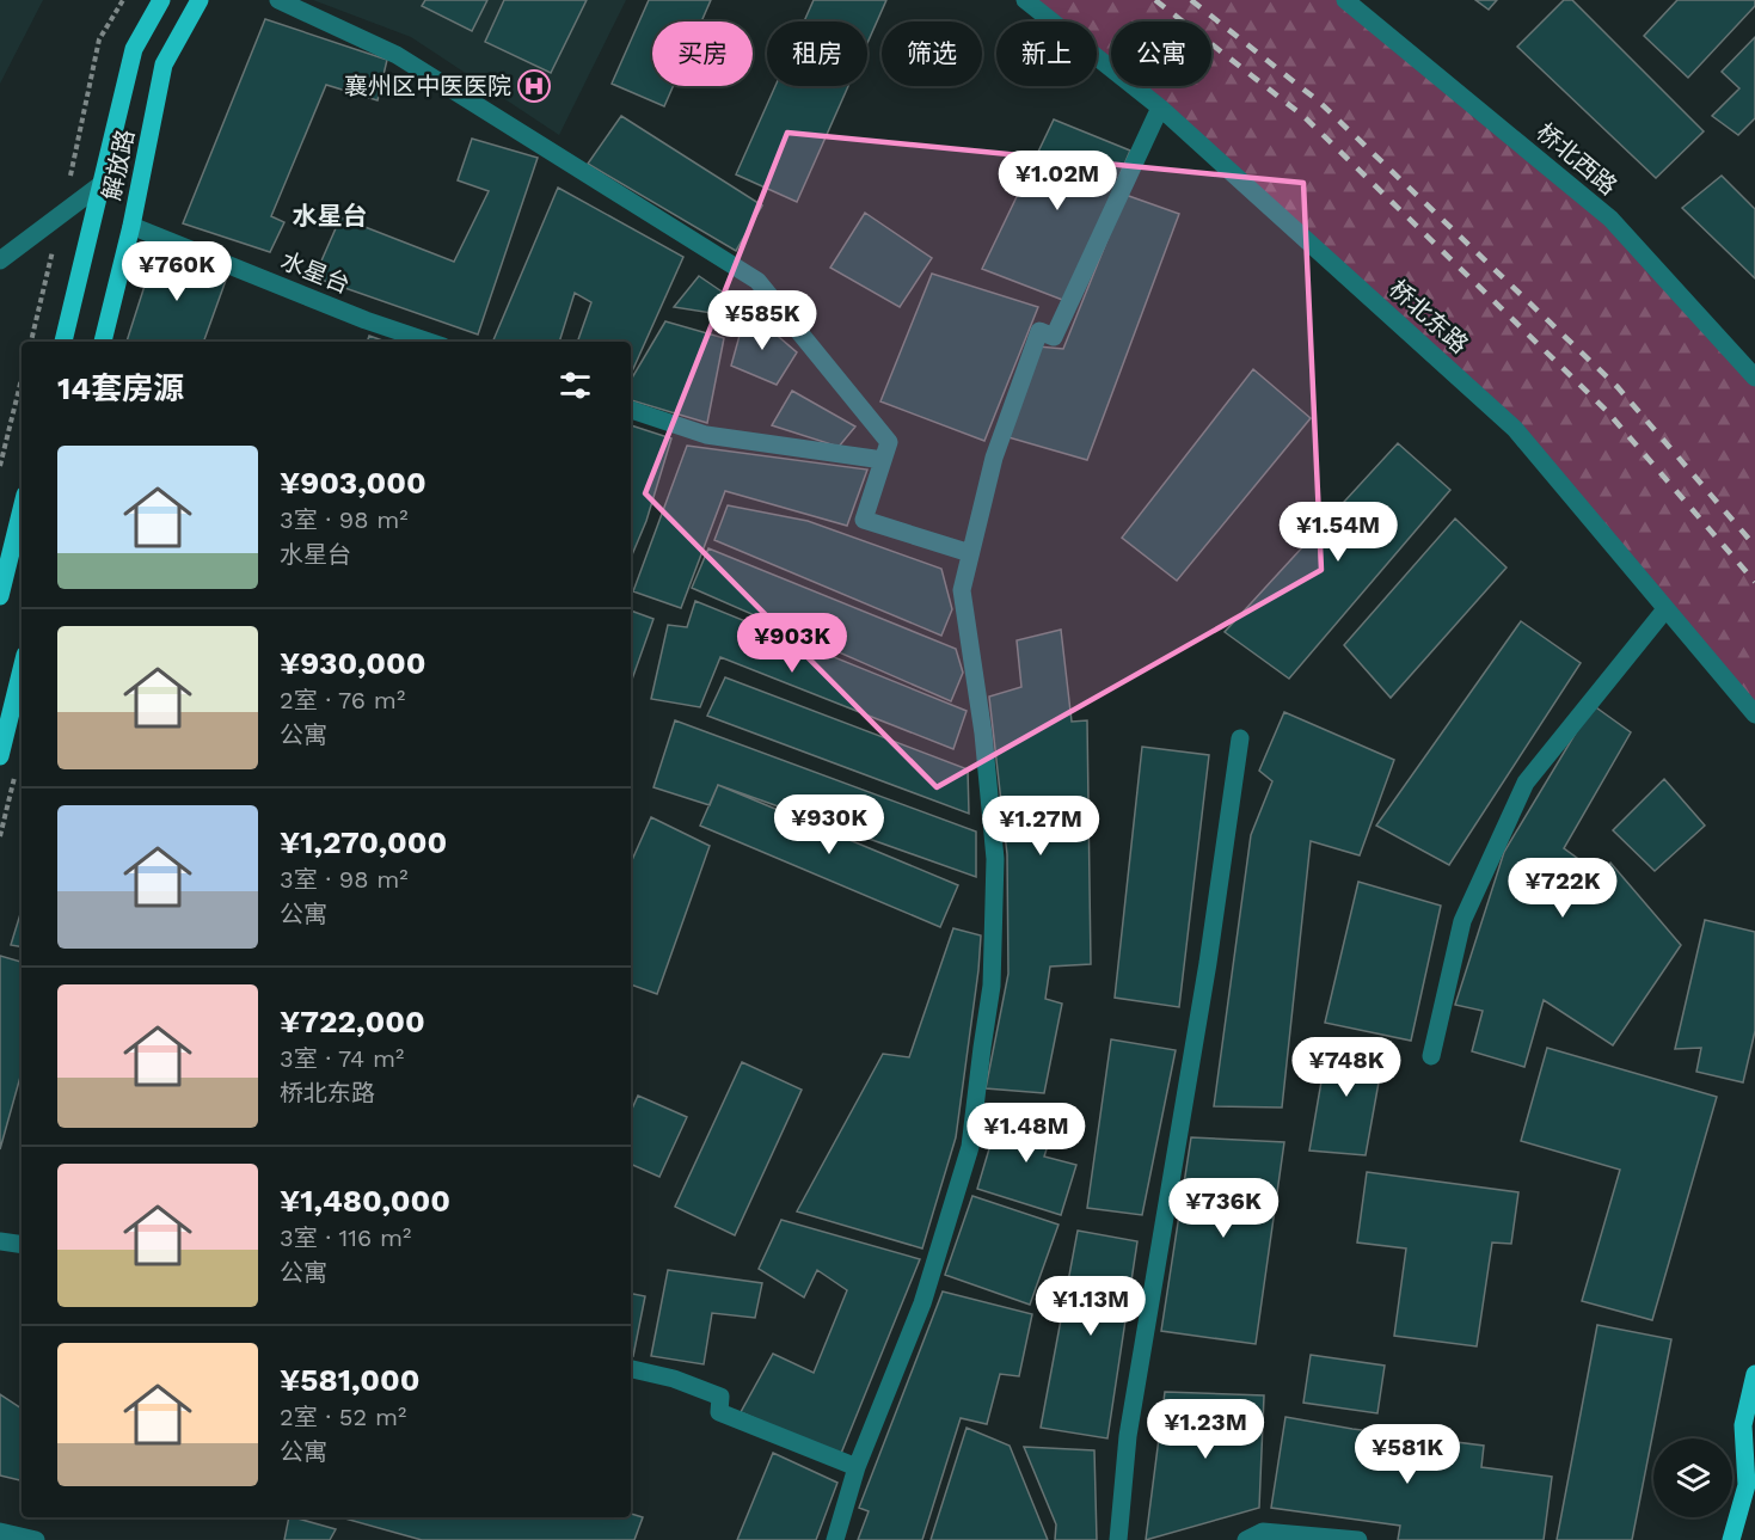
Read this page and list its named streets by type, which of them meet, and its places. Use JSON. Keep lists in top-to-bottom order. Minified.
{"streets":{"main road":["解放路"],"street":["桥北西路","水星台","桥北东路"]},"crossings":[["解放路","水星台"]],"districts":["水星台"],"places":{"hospital":["襄州区中医医院"]},"page":{"chip":["买房","租房","筛选","新上","公寓"],"price":["¥1.02M","¥760K","¥585K","¥1.54M","¥903K","¥930K","¥1.27M","¥722K","¥748K","¥1.48M","¥736K","¥1.13M","¥1.23M","¥581K"],"heading":"14套房源","list":[{"name":"¥903,000","note":"3室 · 98 m² · 水星台"},{"name":"¥930,000","note":"2室 · 76 m² · 公寓"},{"name":"¥1,270,000","note":"3室 · 98 m² · 公寓"},{"name":"¥722,000","note":"3室 · 74 m² · 桥北东路"},{"name":"¥1,480,000","note":"3室 · 116 m² · 公寓"},{"name":"¥581,000","note":"2室 · 52 m² · 公寓"}]}}
